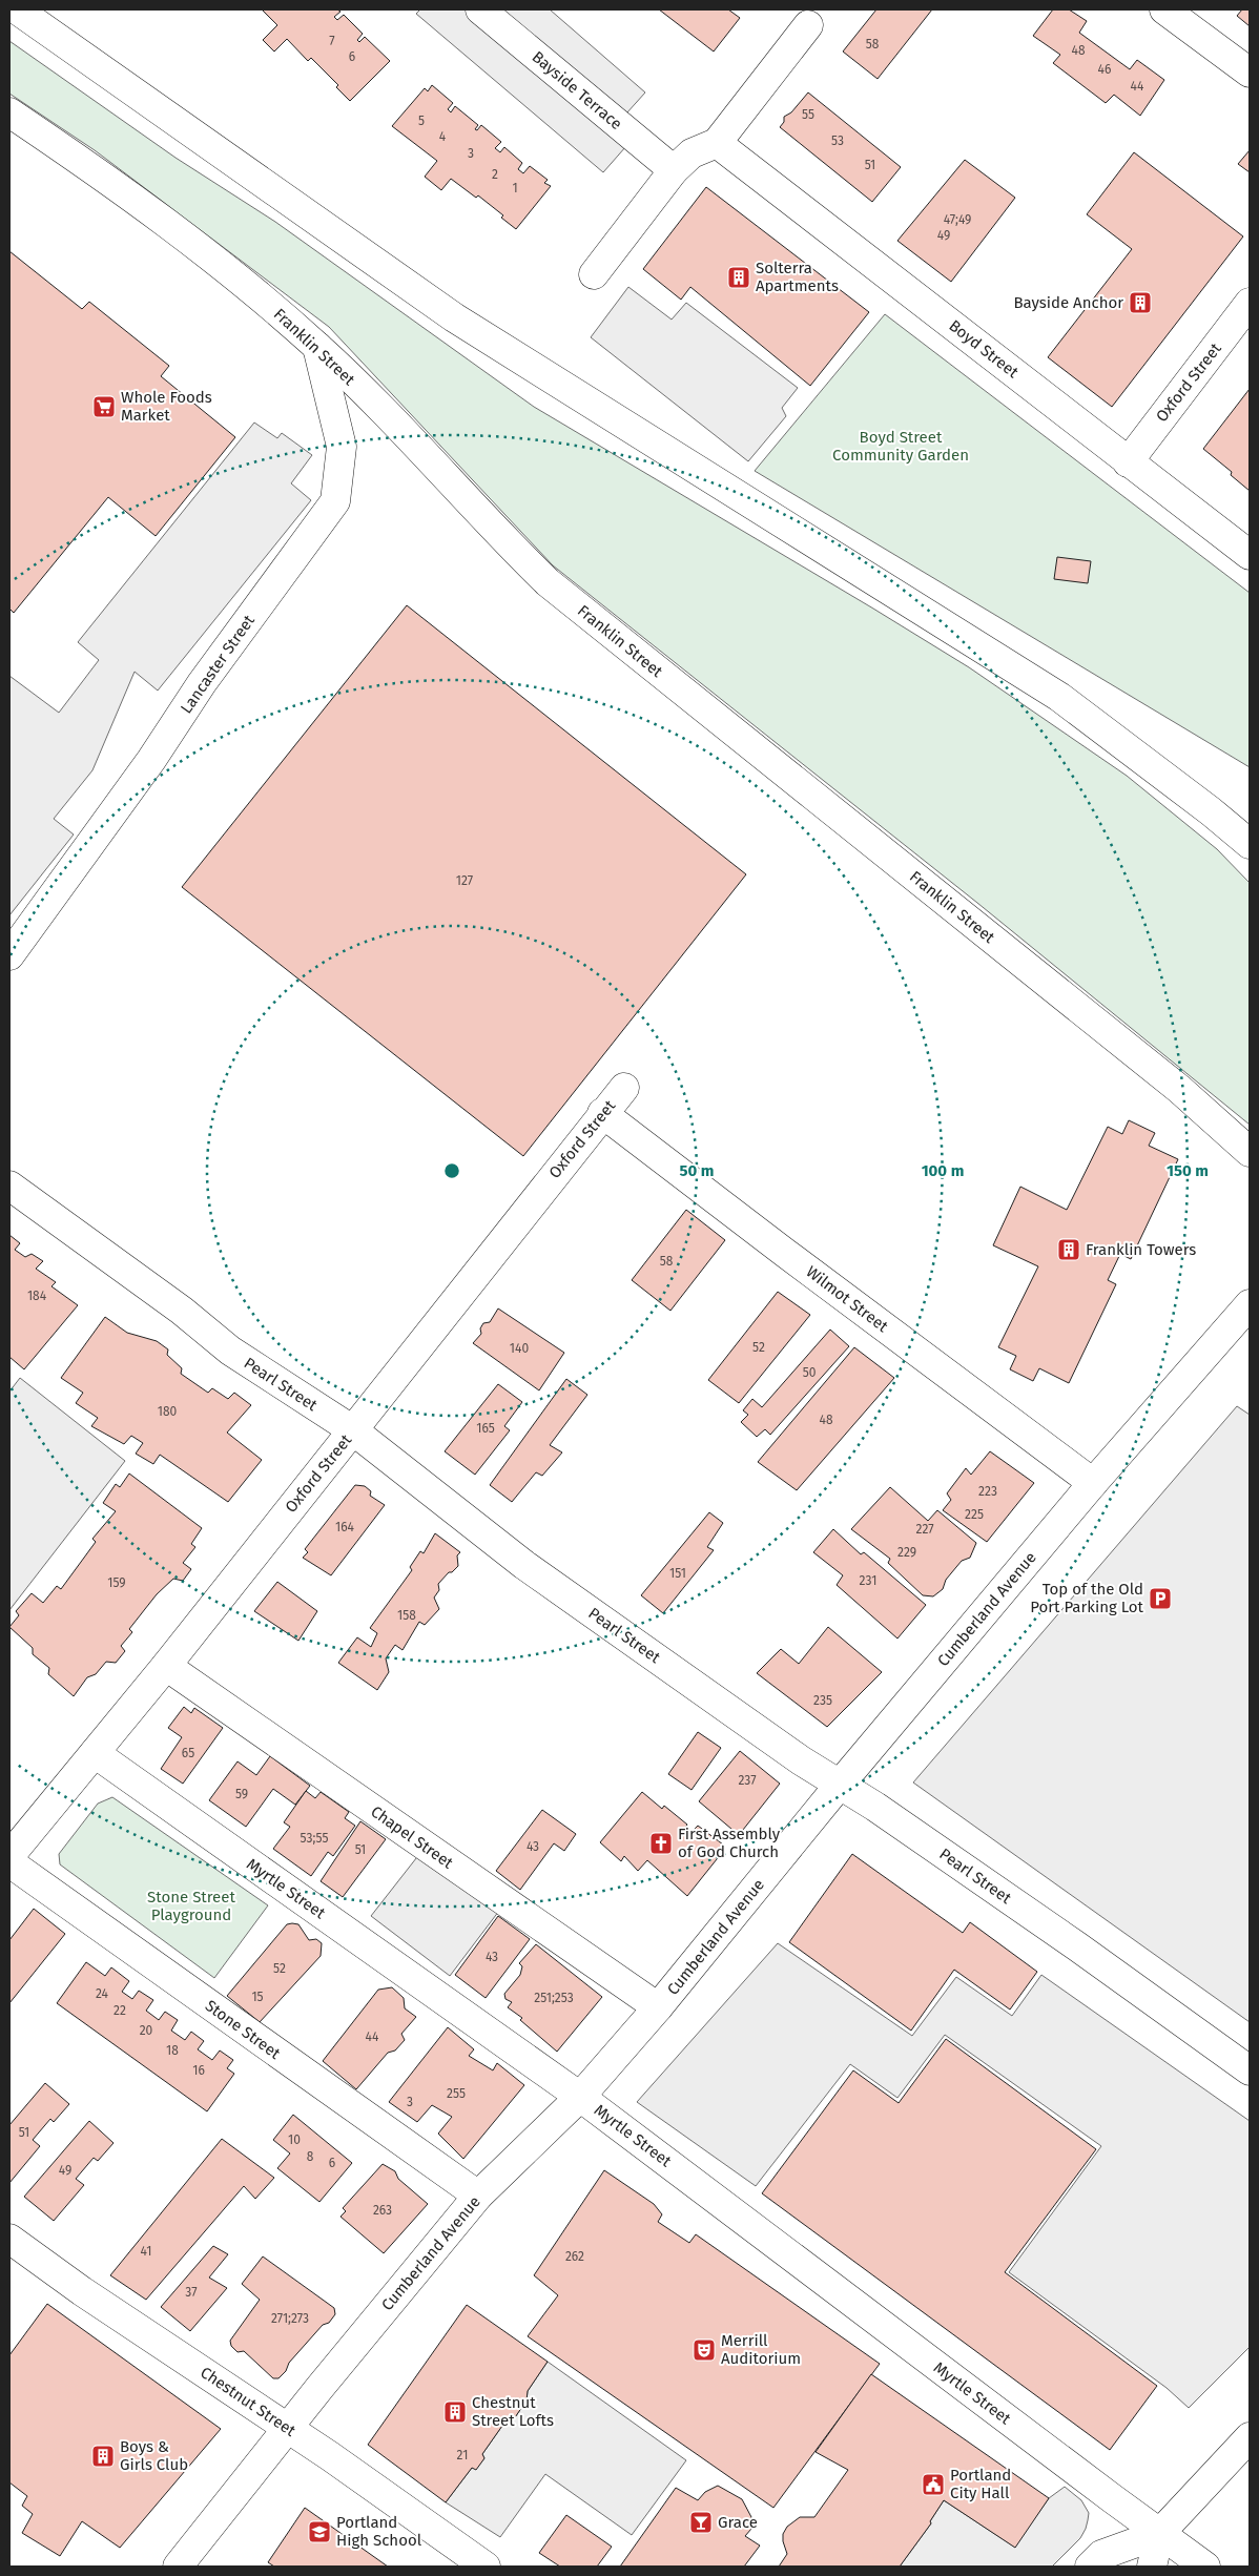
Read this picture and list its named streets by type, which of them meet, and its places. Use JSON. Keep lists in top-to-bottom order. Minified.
{"streets":{"street":["Bayside Terrace","Franklin Street","Boyd Street","Oxford Street","Lancaster Street","Wilmot Street","Pearl Street","Cumberland Avenue","Chapel Street","Myrtle Street","Stone Street","Chestnut Street"]},"crossings":[["Franklin Street","Lancaster Street"],["Boyd Street","Oxford Street"],["Oxford Street","Wilmot Street"],["Oxford Street","Pearl Street"],["Oxford Street","Chapel Street"],["Oxford Street","Myrtle Street"],["Wilmot Street","Cumberland Avenue"],["Pearl Street","Cumberland Avenue"],["Cumberland Avenue","Chapel Street"],["Cumberland Avenue","Myrtle Street"],["Cumberland Avenue","Stone Street"],["Cumberland Avenue","Chestnut Street"]],"parks":["Boyd Street Community Garden","Stone Street Playground"],"places":{"building":["Solterra Apartments","Bayside Anchor","Franklin Towers","Chestnut Street Lofts","Boys & Girls Club"],"supermarket":["Whole Foods Market"],"parking":["Top of the Old Port Parking Lot"],"church":["First Assembly of God Church"],"theatre":["Merrill Auditorium"],"public building":["Portland City Hall"],"bar":["Grace"],"school or university":["Portland High School"]},"house_numbers":["7","58","48","6","46","44","55","5","4","53","3","51","2","1","47;49","49","127","58","184","52","140","50","180","48","165","223","225","164","227","229","151","231","159","158","235","65","237","59","53;55","43","51","43","52","24","15","251;253","22","20","44","18","16","255","3","51","10","8","6","49","263","41","262","37","271;273","21"],"rings":["50 m","100 m","150 m"]}
